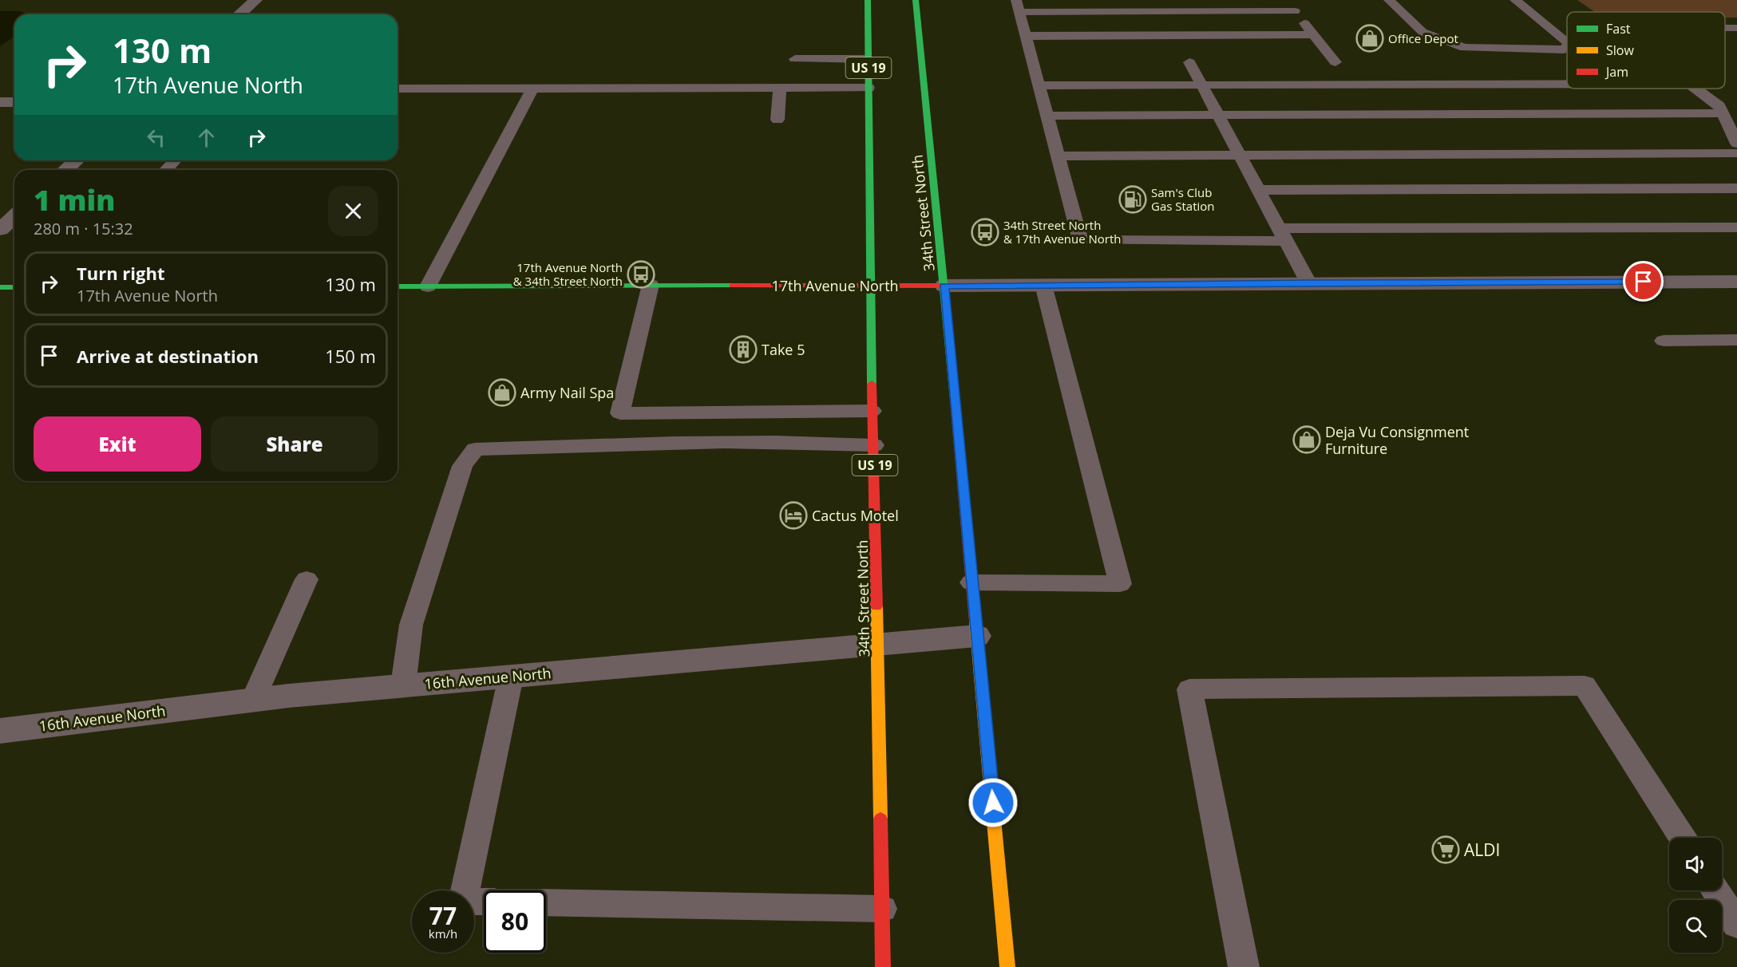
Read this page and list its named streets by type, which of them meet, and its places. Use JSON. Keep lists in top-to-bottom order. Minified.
{"streets":{"main road":["US 19","34th Street North","17th Avenue North"],"street":["16th Avenue North"]},"crossings":[["34th Street North","17th Avenue North"],["34th Street North","16th Avenue North"]],"places":{"shop":["Office Depot","Army Nail Spa","Deja Vu Consignment Furniture"],"fuel station":["Sam's Club Gas Station"],"bus stop":["34th Street North & 17th Avenue North","17th Avenue North & 34th Street North"],"building":["Take 5"],"hotel":["Cactus Motel"],"supermarket":["ALDI"]},"legend":["Fast","Slow","Jam"],"page":{"turn":["130 m","17th Avenue North"],"heading":["1 min","280 m · 15:32"],"list":[{"name":"Turn right","note":"17th Avenue North","value":"130 m"},{"name":"Arrive at destination","value":"150 m"}],"buttons":["Exit","Share"],"speed":"77 km/h","limit":"80"}}
